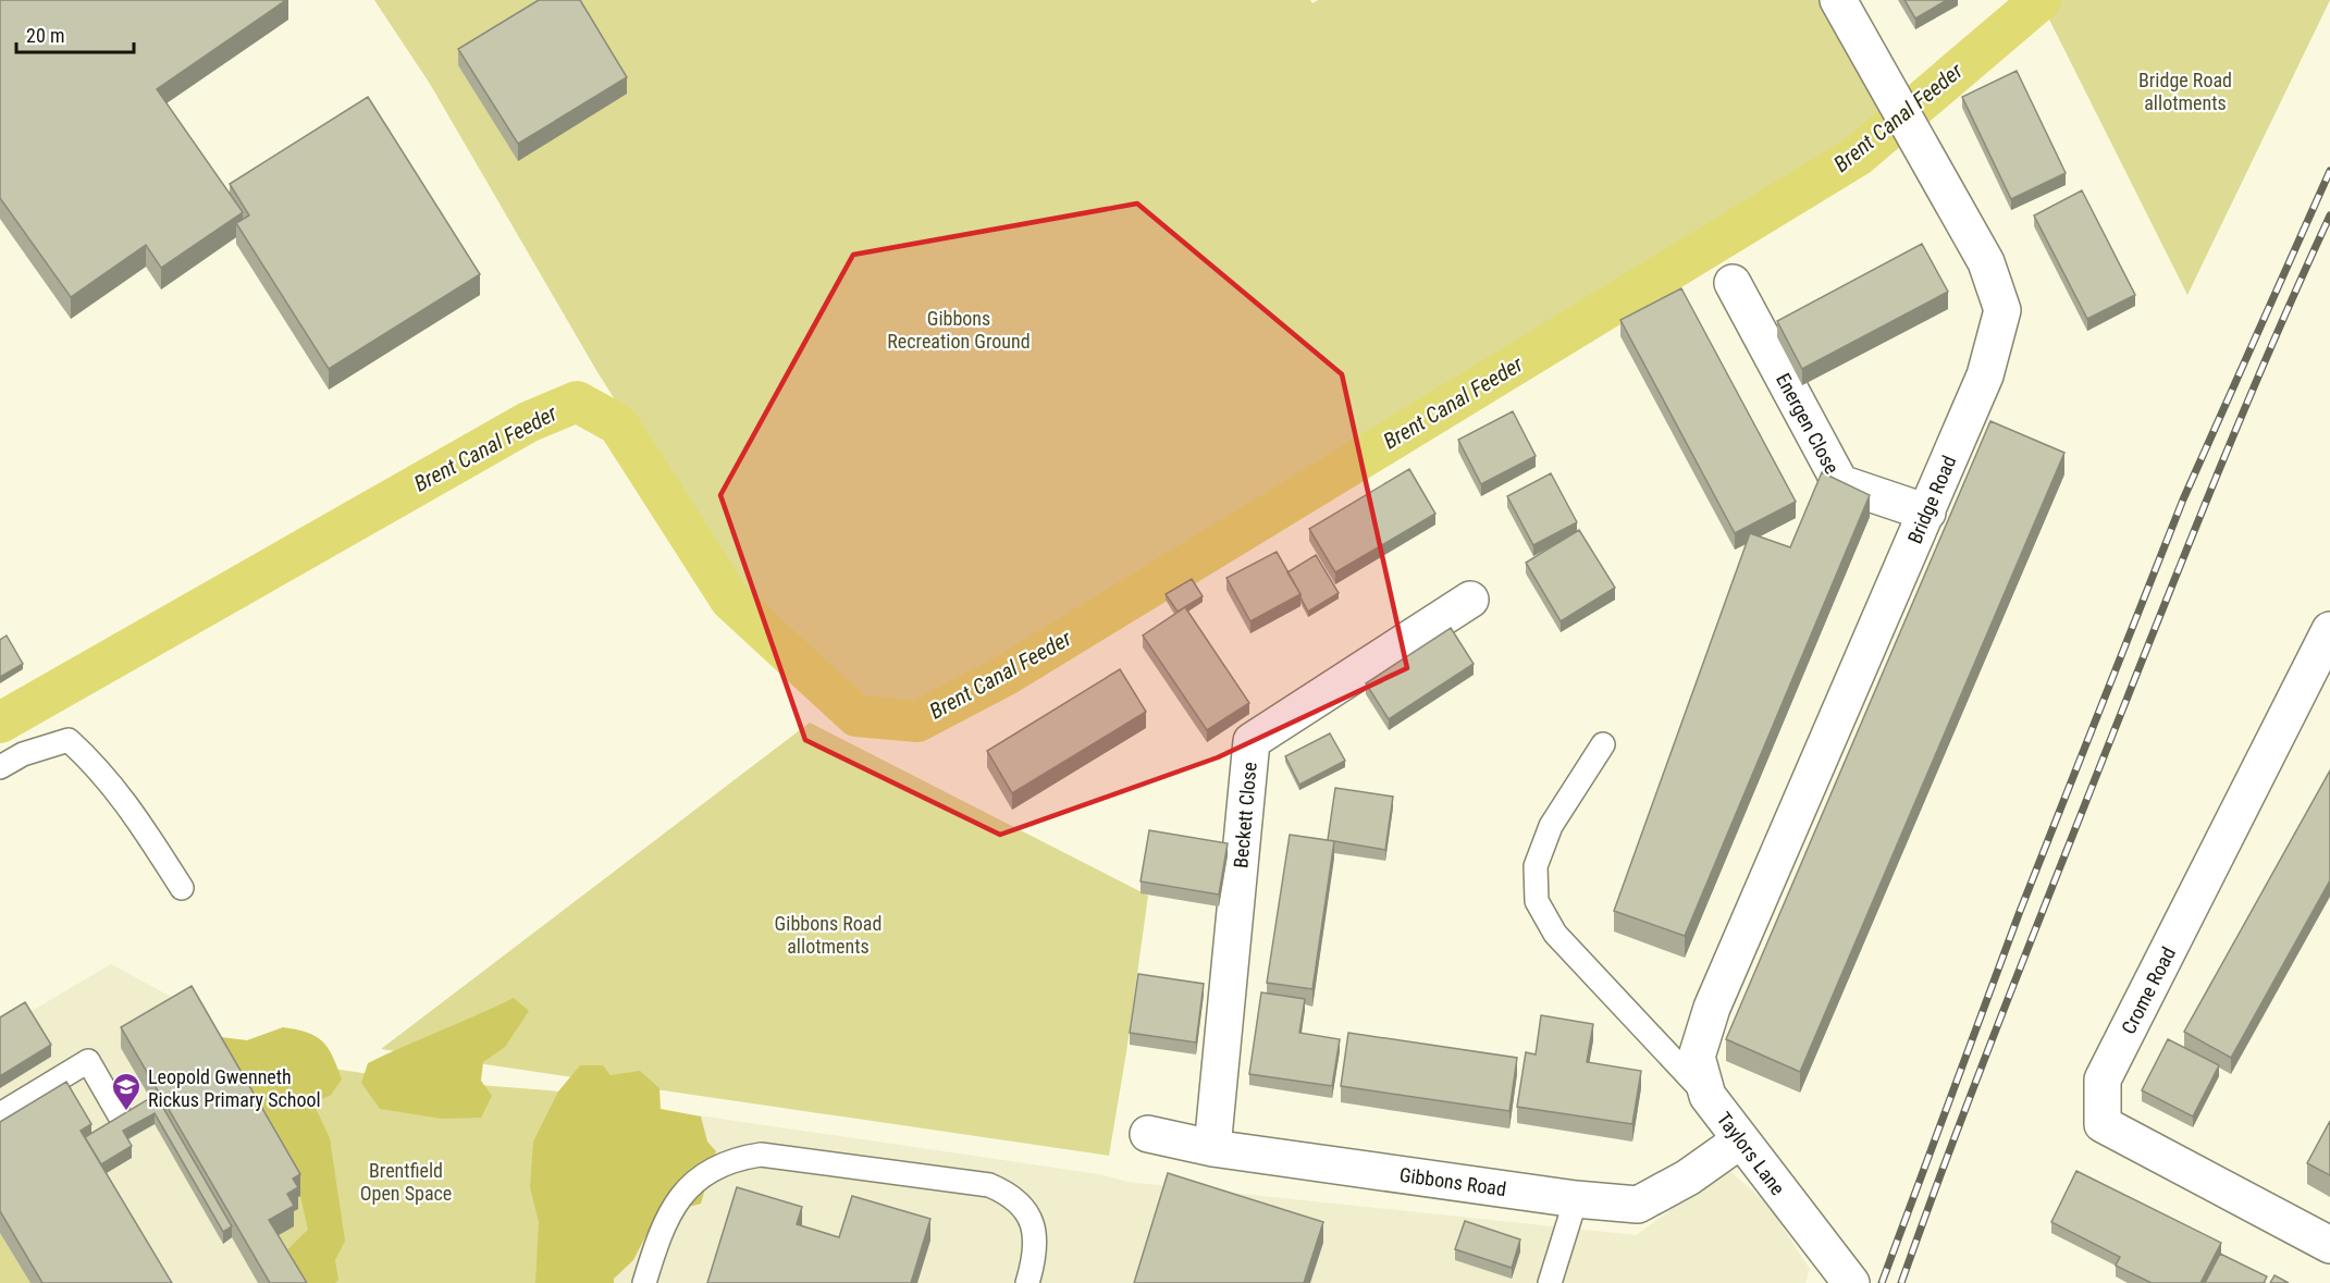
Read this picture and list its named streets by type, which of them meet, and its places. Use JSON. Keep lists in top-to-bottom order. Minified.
{"streets":{"street":["Energen Close","Bridge Road","Beckett Close","Crome Road","Taylors Lane","Gibbons Road"]},"crossings":[["Energen Close","Bridge Road"],["Bridge Road","Taylors Lane"],["Beckett Close","Gibbons Road"],["Taylors Lane","Gibbons Road"]],"water":["Brent Canal Feeder"],"parks":["Bridge Road allotments","Gibbons Recreation Ground","Gibbons Road allotments","Brentfield Open Space"],"places":{"school or university":["Leopold Gwenneth Rickus Primary School"]},"scale_bar":"20 m"}
